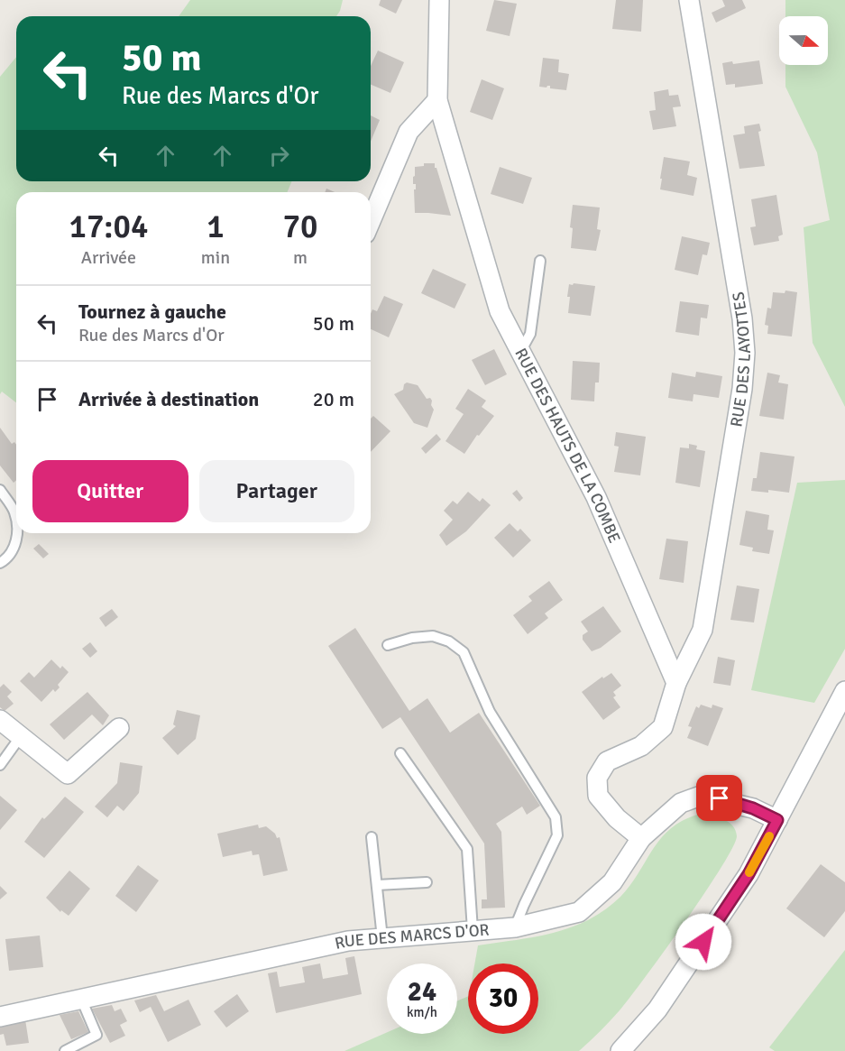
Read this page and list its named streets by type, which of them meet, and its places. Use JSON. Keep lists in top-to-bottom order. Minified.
{"streets":{"street":["RUE DES LAYOTTES","RUE DES HAUTS DE LA COMBE","RUE DES MARCS D'OR"]},"crossings":[["RUE DES LAYOTTES","RUE DES HAUTS DE LA COMBE"]],"north":"right","page":{"turn":["50 m","Rue des Marcs d'Or"],"eta":["17:04","Arrivée","1","min","70","m"],"list":[{"name":"Tournez à gauche","note":"Rue des Marcs d'Or","value":"50 m"},{"name":"Arrivée à destination","value":"20 m"}],"buttons":["Quitter","Partager"],"speed":"24 km/h","limit":"30"}}
